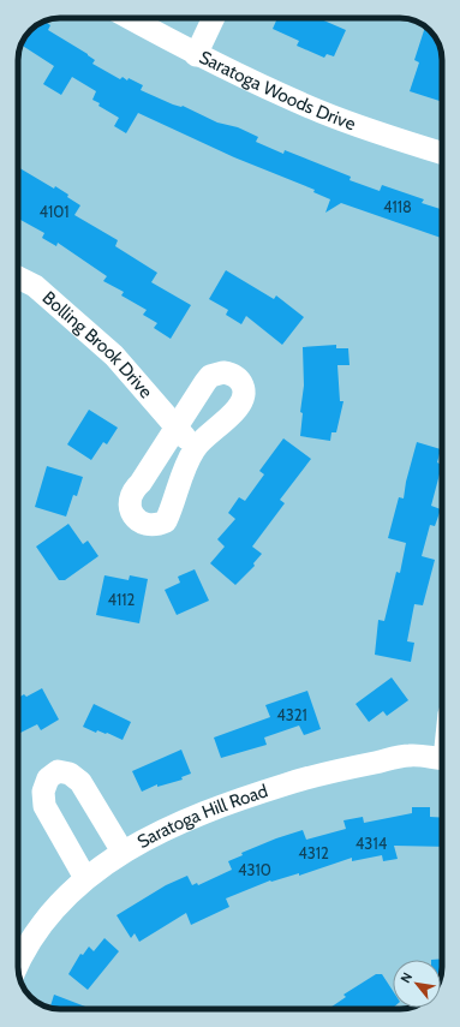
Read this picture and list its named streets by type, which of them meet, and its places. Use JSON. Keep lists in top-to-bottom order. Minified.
{"streets":{"street":["Saratoga Woods Drive","Bolling Brook Drive","Saratoga Hill Road"]},"house_numbers":["4118","4101","4112","4321","4314","4312","4310"],"north":"top left"}
